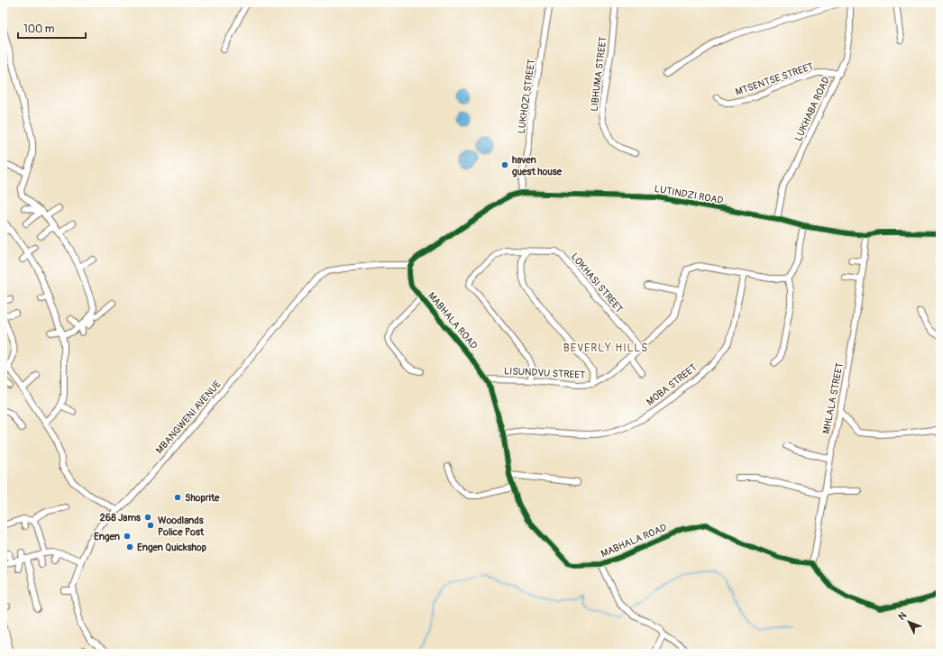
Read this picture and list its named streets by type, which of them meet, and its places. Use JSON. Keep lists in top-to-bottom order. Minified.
{"streets":{"street":["LIBHUMA STREET","MTSENTSE STREET","LUKHOZI STREET","LUKHABA ROAD","LUTINDZI ROAD","LOKHASI STREET","MABHALA ROAD","LISUNDVU STREET","MOBA STREET","MHLALA STREET","MBANGWENI AVENUE"]},"crossings":[["MTSENTSE STREET","LUKHABA ROAD"],["LUKHOZI STREET","LUTINDZI ROAD"],["LUKHABA ROAD","LUTINDZI ROAD"],["LUTINDZI ROAD","MABHALA ROAD"],["LUTINDZI ROAD","MHLALA STREET"],["LUTINDZI ROAD","MBANGWENI AVENUE"],["LOKHASI STREET","LISUNDVU STREET"],["MABHALA ROAD","LISUNDVU STREET"],["MABHALA ROAD","MOBA STREET"],["MABHALA ROAD","MHLALA STREET"],["MABHALA ROAD","MBANGWENI AVENUE"],["LISUNDVU STREET","MOBA STREET"]],"districts":["BEVERLY HILLS"],"places":["haven guest house","Shoprite","268 Jams","Woodlands Police Post","Engen","Engen Quickshop"],"scale_bar":"100 m","north":"top left"}
